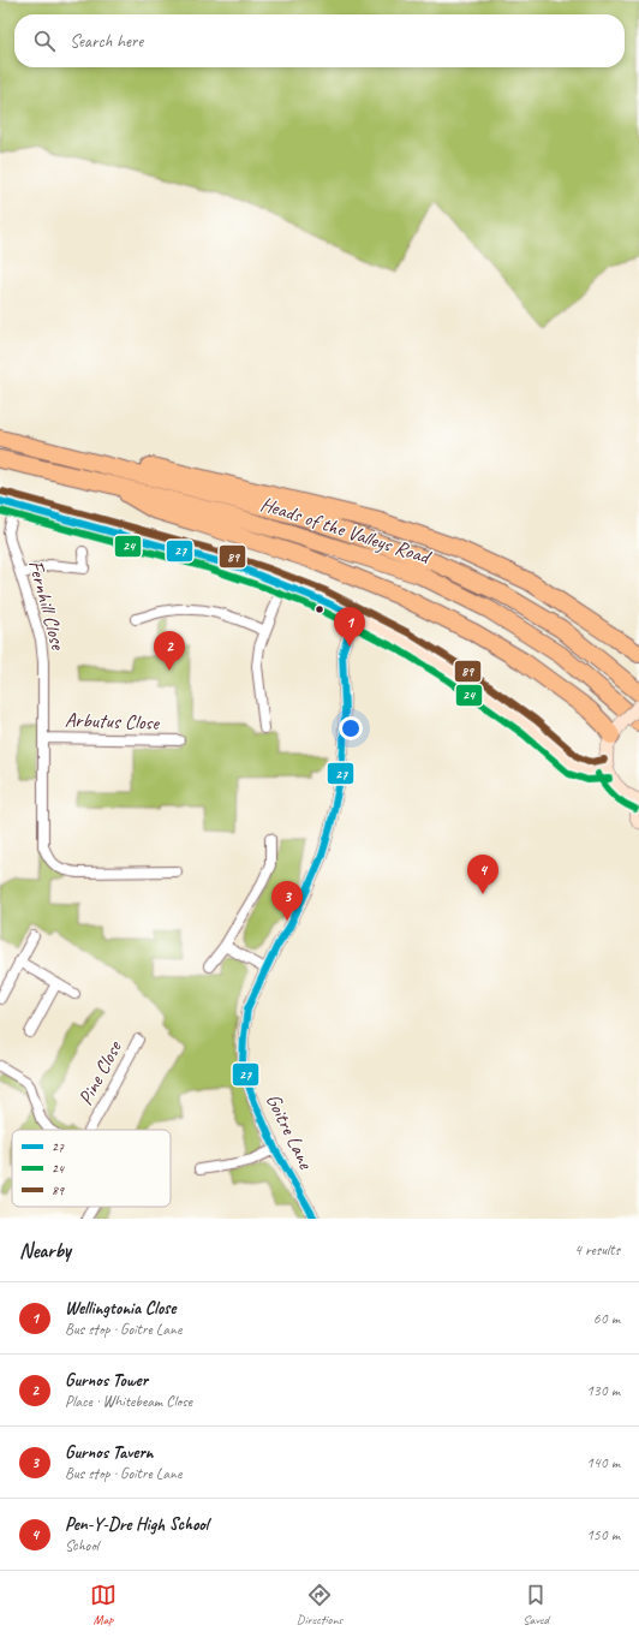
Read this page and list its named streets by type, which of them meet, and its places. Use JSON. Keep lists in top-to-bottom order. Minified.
{"streets":{"highway":["Heads of the Valleys Road"],"street":["Fernhill Close","Arbutus Close","Pine Close","Goitre Lane"]},"crossings":[["Fernhill Close","Arbutus Close"]],"lines":["transit line 89","transit line 27","transit line 24"],"legend":["27","24","89"],"page":{"search":"Search here","pins":["1","2","4","3"],"heading":["Nearby","4 results"],"list":[{"mark":"1","name":"Wellingtonia Close","note":"Bus stop · Goitre Lane","value":"60 m"},{"mark":"2","name":"Gurnos Tower","note":"Place · Whitebeam Close","value":"130 m"},{"mark":"3","name":"Gurnos Tavern","note":"Bus stop · Goitre Lane","value":"140 m"},{"mark":"4","name":"Pen-Y-Dre High School","note":"School","value":"150 m"}],"nav":["Map","Directions","Saved"]}}
